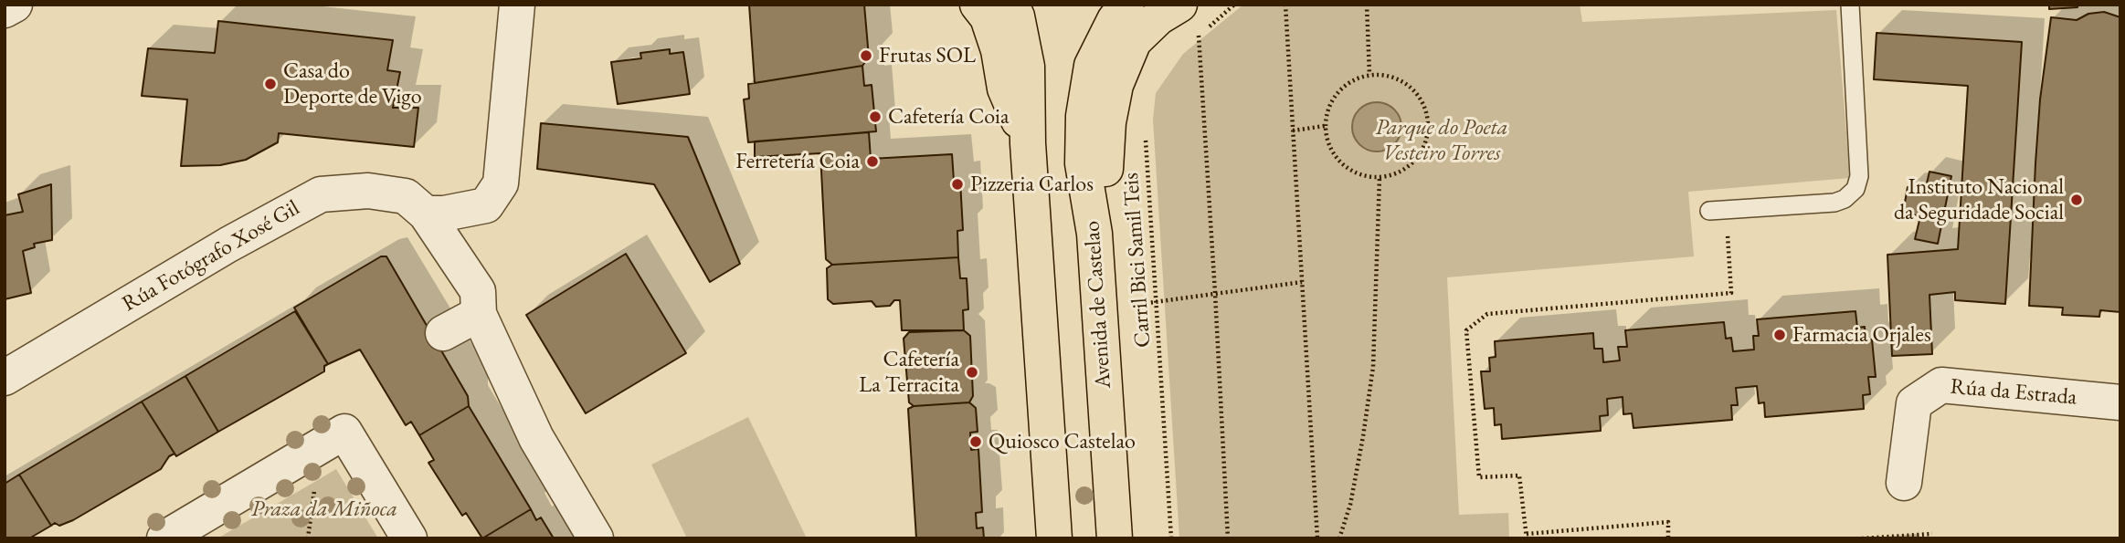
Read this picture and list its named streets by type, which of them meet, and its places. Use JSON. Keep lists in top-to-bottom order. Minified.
{"streets":{"main road":["Avenida de Castelao"],"street":["Rúa Fotógrafo Xosé Gil","Rúa da Estrada"],"path":["Carril Bici Samil Teis"]},"parks":["Parque do Poeta Vesteiro Torres","Praza da Miñoca"],"places":["Frutas SOL","Casa do Deporte de Vigo","Cafetería Coia","Ferretería Coia","Pizzeria Carlos","Instituto Nacional da Seguridade Social","Farmacia Orjales","Cafetería La Terracita","Quiosco Castelao"]}
